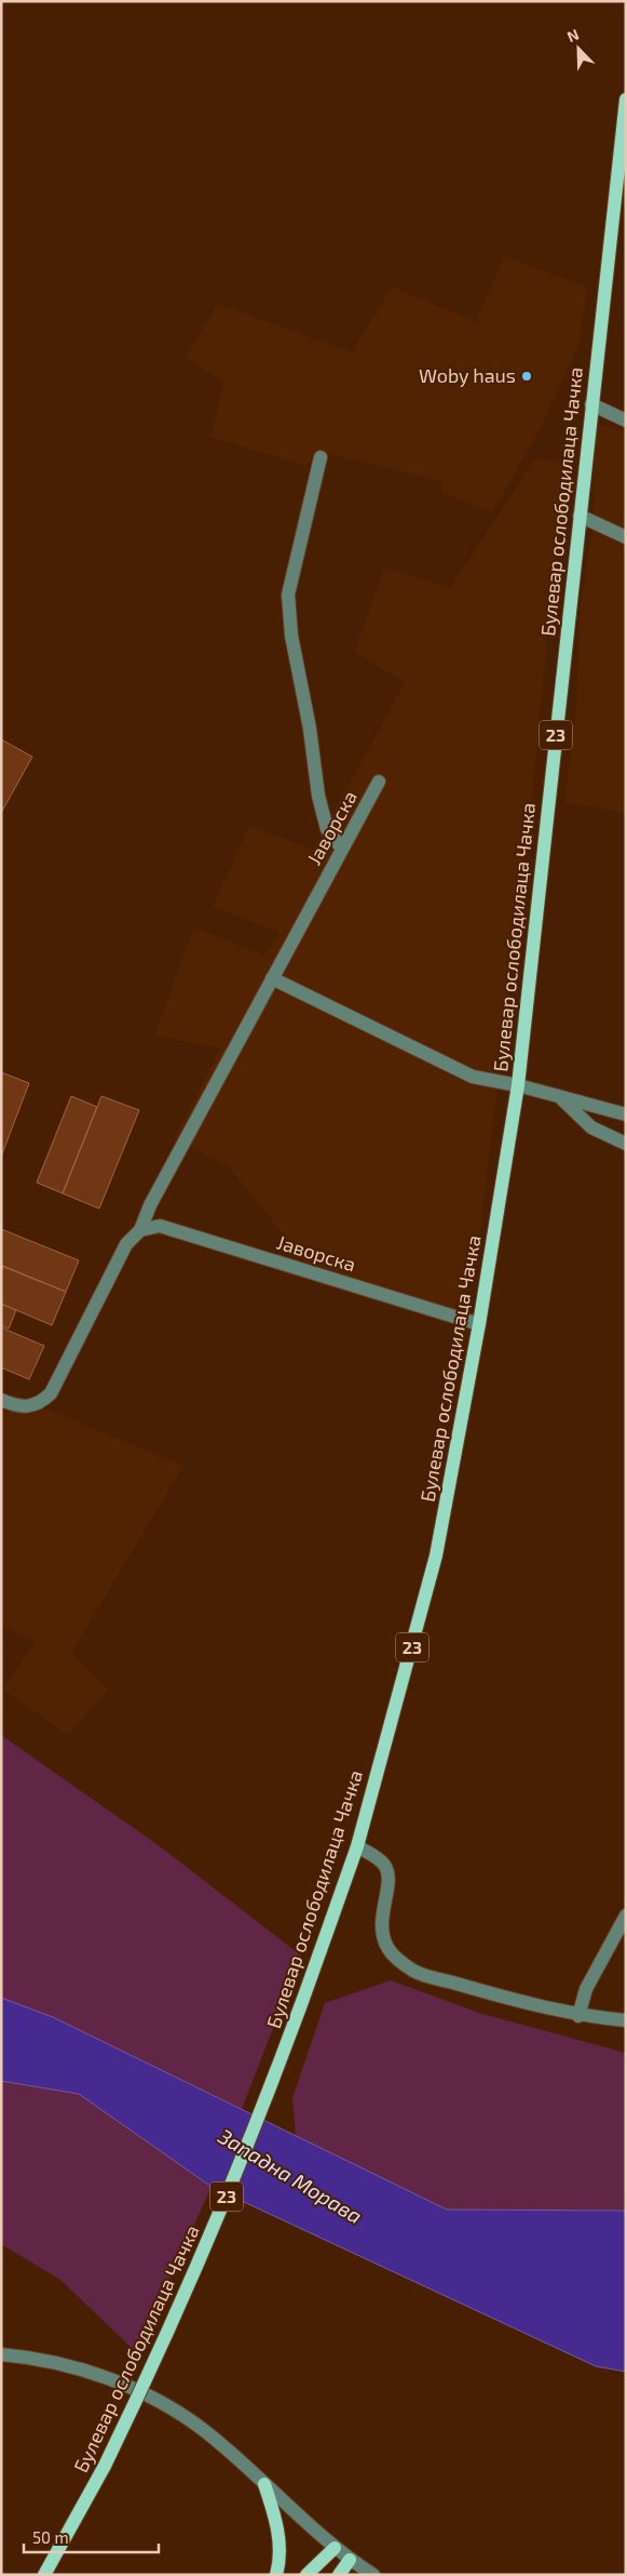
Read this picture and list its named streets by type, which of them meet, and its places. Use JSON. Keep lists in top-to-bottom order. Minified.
{"streets":{"main road":["Булевар ослободилаца Чачка","23"],"street":["Јаворска"]},"crossings":[["Булевар ослободилаца Чачка","Јаворска"]],"water":["Западна Морава"],"places":["Woby haus"],"scale_bar":"50 m","north":"top left"}
